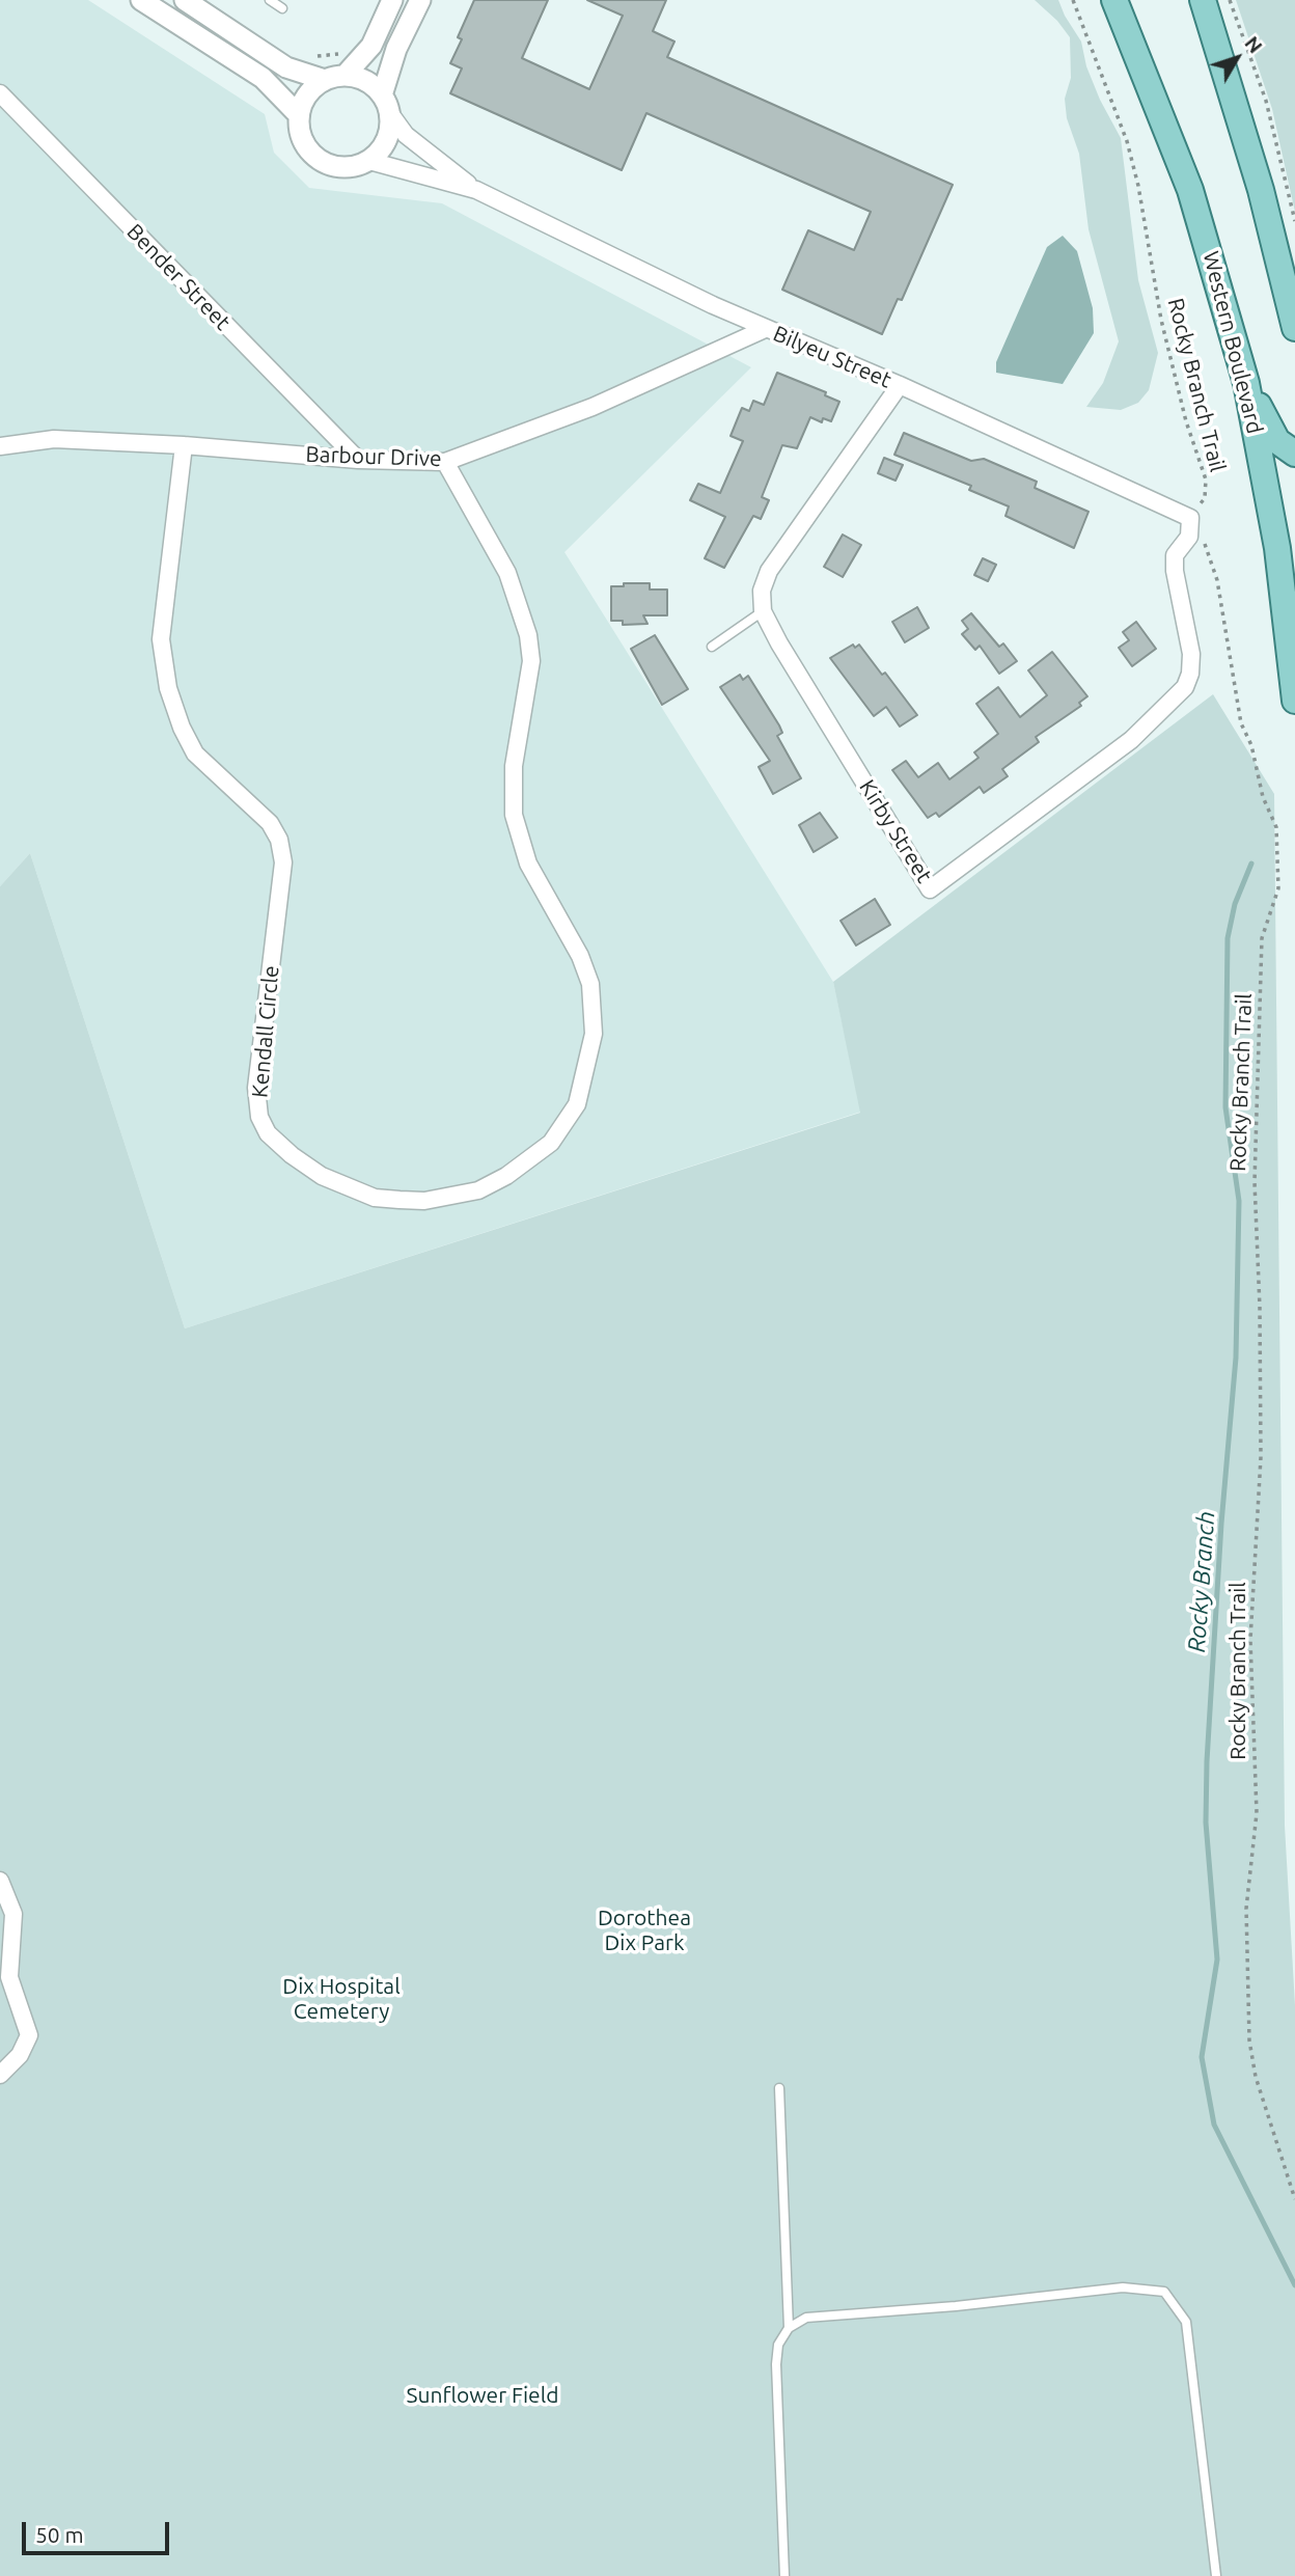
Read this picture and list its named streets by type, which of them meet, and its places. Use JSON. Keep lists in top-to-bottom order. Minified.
{"streets":{"main road":["Western Boulevard"],"street":["Bender Street","Bilyeu Street","Barbour Drive","Kirby Street","Kendall Circle"],"path":["Rocky Branch Trail"]},"crossings":[["Bender Street","Barbour Drive"],["Bilyeu Street","Rocky Branch Trail"],["Bilyeu Street","Barbour Drive"],["Bilyeu Street","Kirby Street"],["Rocky Branch Trail","Kirby Street"],["Barbour Drive","Kendall Circle"]],"water":["Rocky Branch"],"parks":["Dorothea Dix Park","Dix Hospital Cemetery","Sunflower Field"],"scale_bar":"50 m","north":"top right"}
